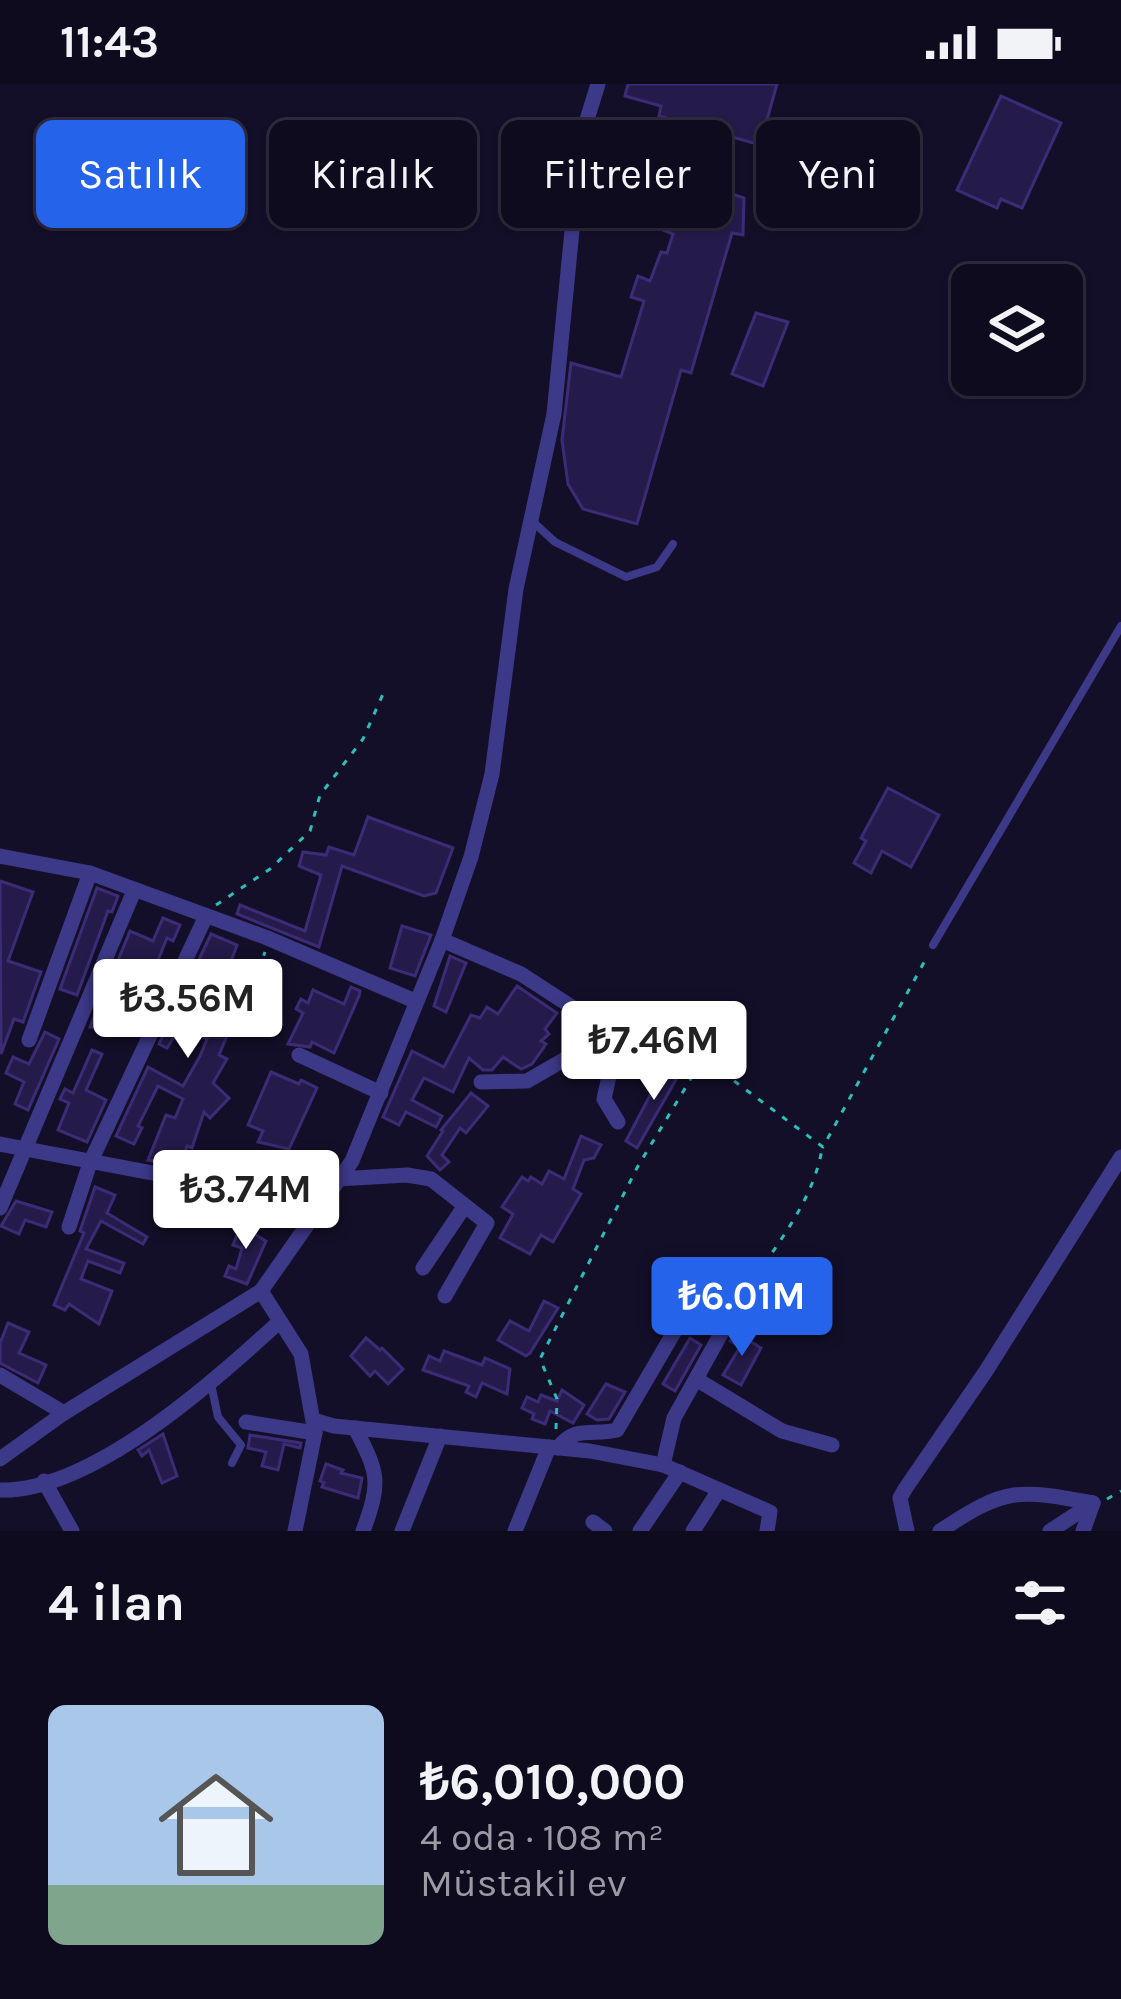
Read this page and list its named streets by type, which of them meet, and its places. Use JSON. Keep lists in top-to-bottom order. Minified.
{"page":{"status":"11:43","chip":["Satılık","Kiralık","Filtreler","Yeni"],"price":["₺3.56M","₺7.46M","₺3.74M","₺6.01M"],"heading":"4 ilan","list":[{"name":"₺6,010,000","note":"4 oda · 108 m² · Müstakil ev"}]}}
